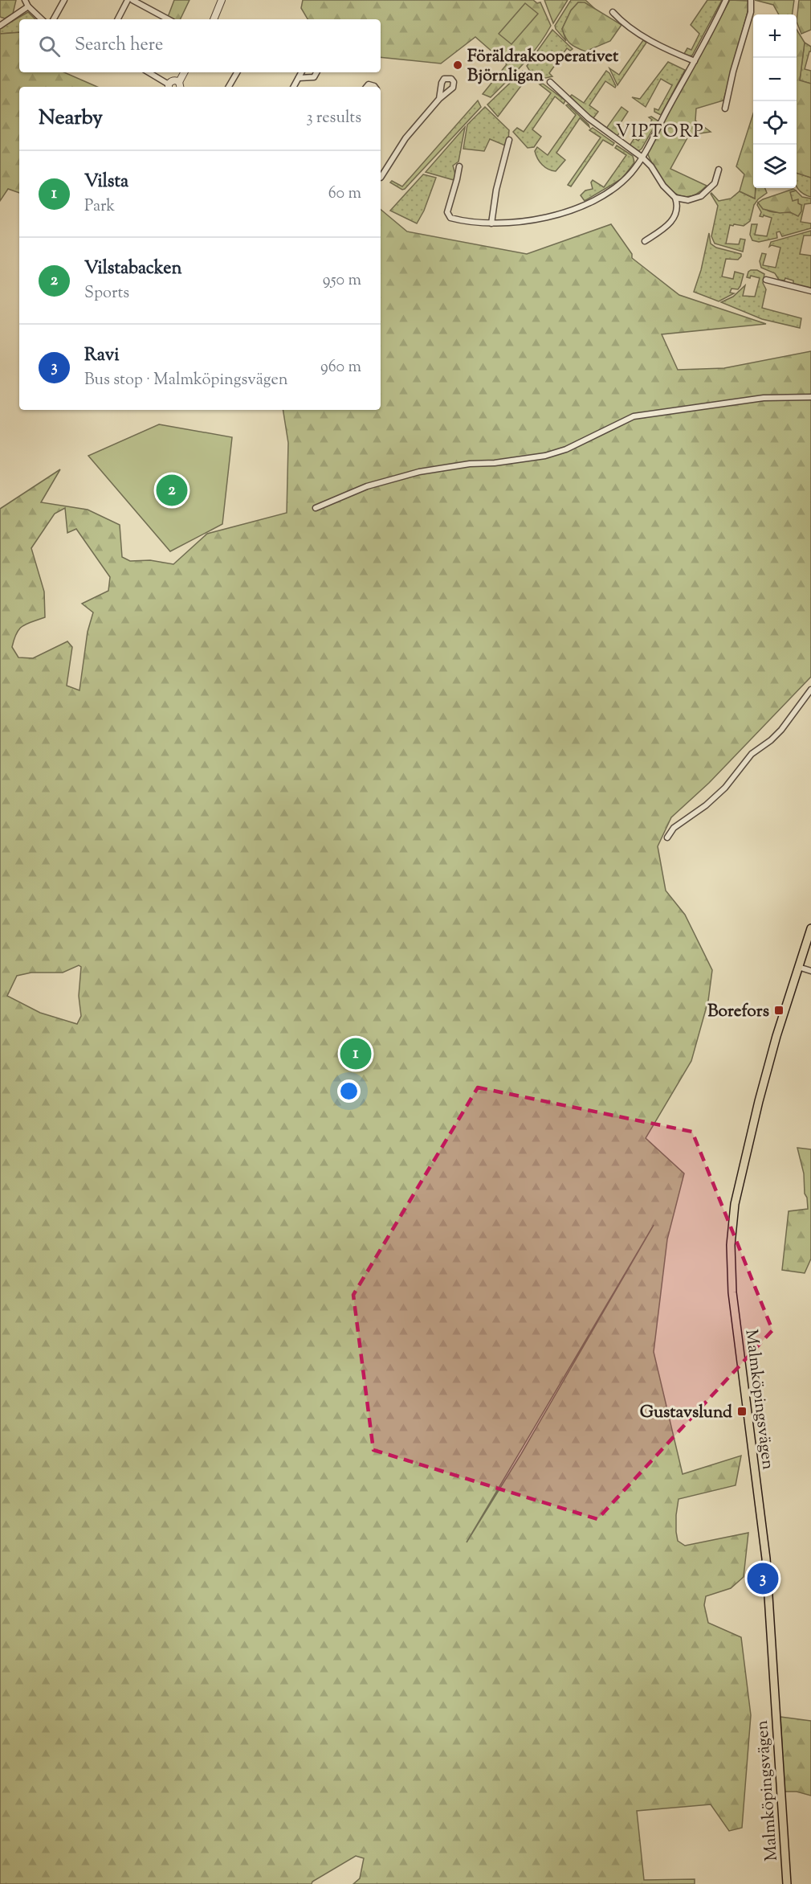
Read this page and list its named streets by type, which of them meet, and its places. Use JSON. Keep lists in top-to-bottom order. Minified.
{"streets":{"main road":["Malmköpingsvägen"]},"districts":["VIPTORP"],"places":{"other":["Föräldrakooperativet Björnligan"],"transit":["Borefors","Gustavslund"]},"page":{"map_buttons":["+","−"],"search":"Search here","heading":["Nearby","3 results"],"list":[{"mark":"1","name":"Vilsta","note":"Park","value":"60 m"},{"mark":"2","name":"Vilstabacken","note":"Sports","value":"950 m"},{"mark":"3","name":"Ravi","note":"Bus stop · Malmköpingsvägen","value":"960 m"}],"pins":["2","1","3"]}}
